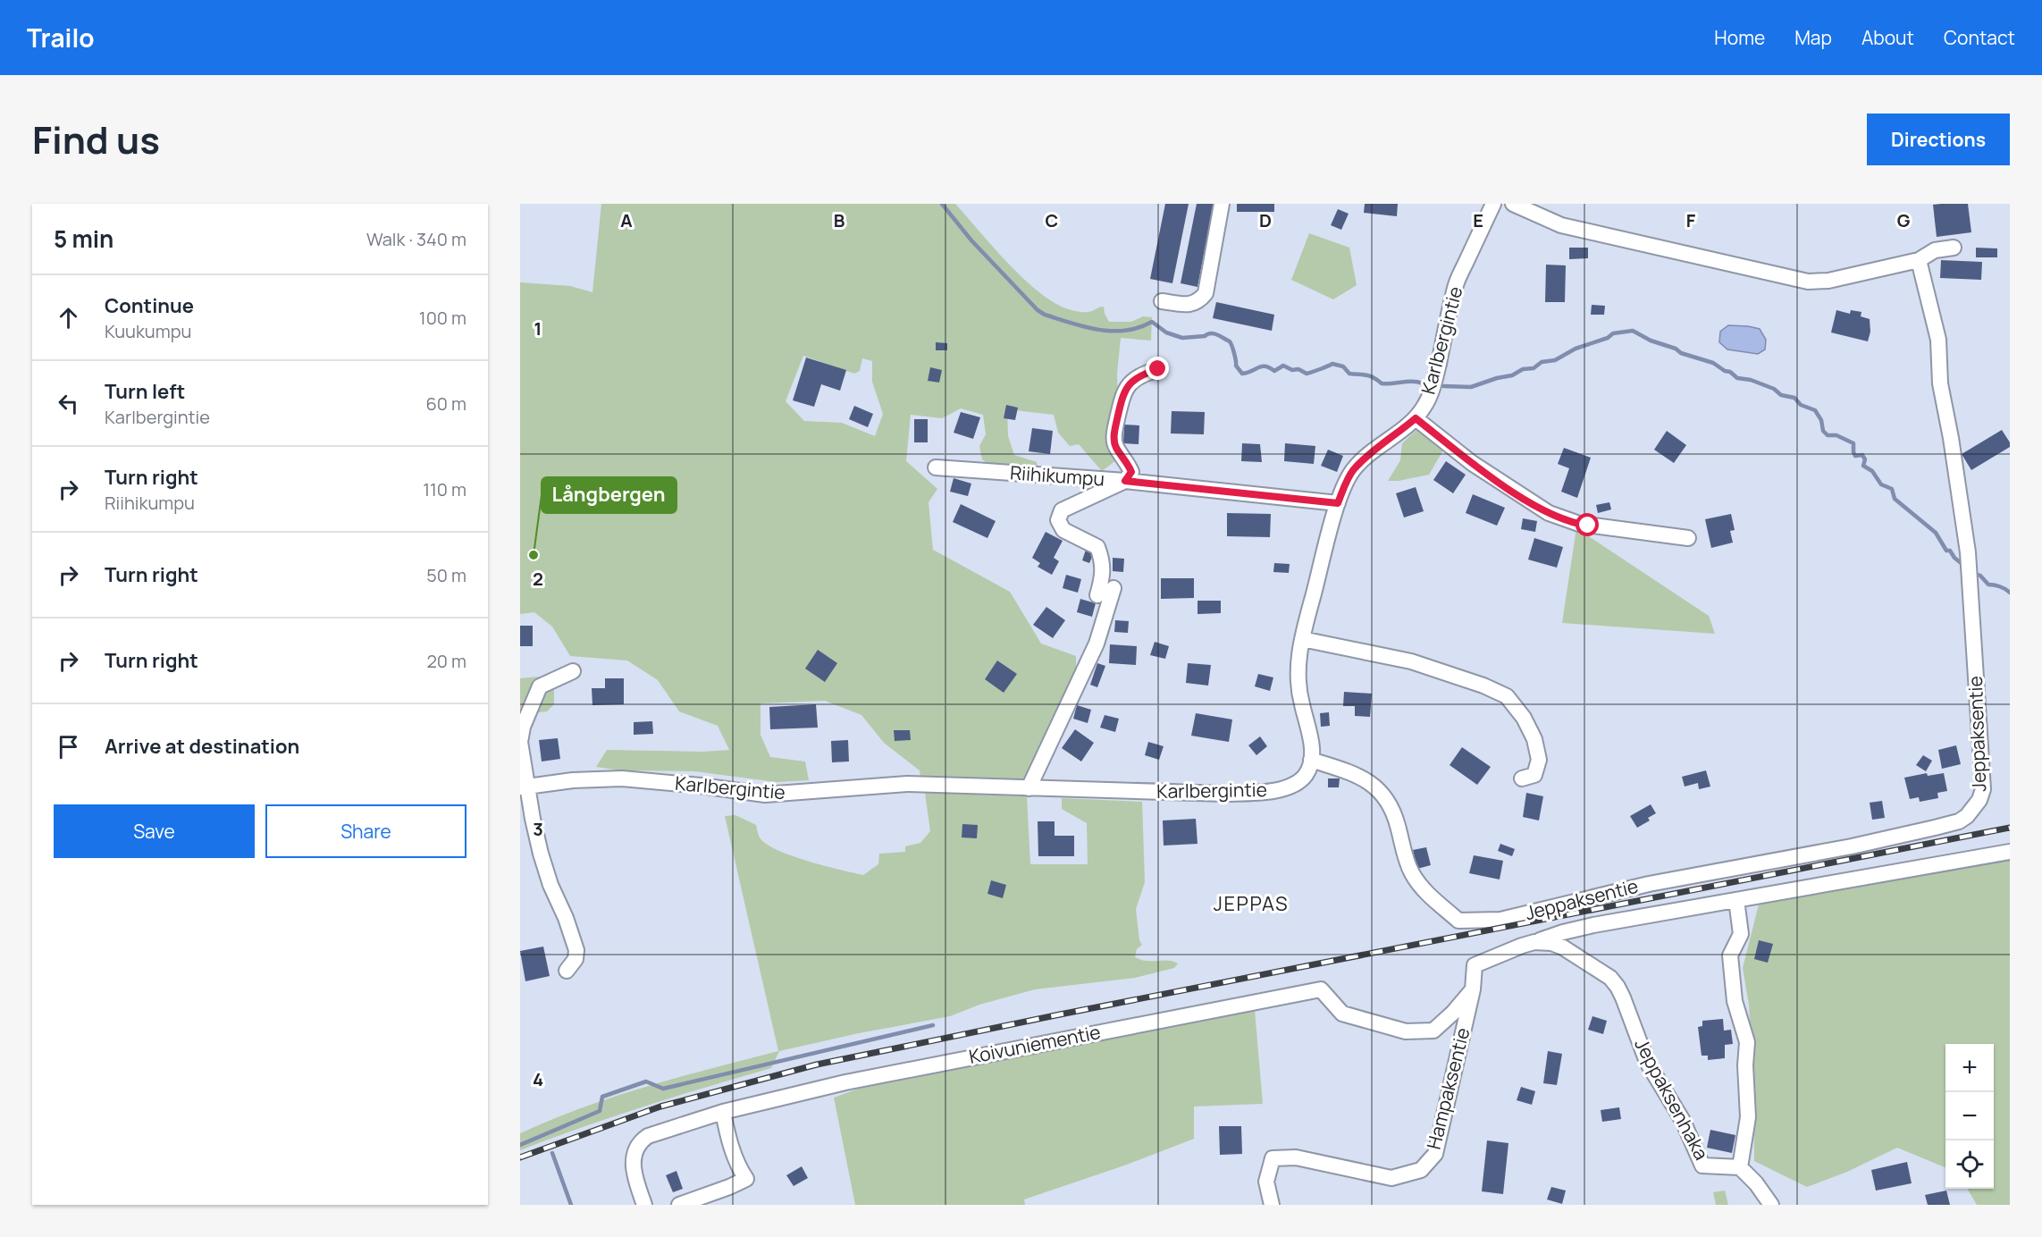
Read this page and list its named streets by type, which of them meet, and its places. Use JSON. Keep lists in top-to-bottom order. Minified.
{"streets":{"street":["Karlbergintie","Riihikumpu","Jeppaksentie","Koivuniementie","Hampaksentie","Jeppaksenhaka"]},"crossings":[["Karlbergintie","Riihikumpu"],["Karlbergintie","Jeppaksentie"],["Koivuniementie","Hampaksentie"],["Hampaksentie","Jeppaksenhaka"]],"districts":["JEPPAS"],"places":["Långbergen"],"page":{"header":"Trailo","nav":["Home","Map","About","Contact"],"title":"Find us","buttons":["Directions",["Save","Share"]],"heading":["5 min","Walk · 340 m"],"list":[["Continue","Kuukumpu","100 m"],["Turn left","Karlbergintie","60 m"],["Turn right","Riihikumpu","110 m"],["Turn right","50 m"],["Turn right","20 m"],"Arrive at destination"],"map_buttons":["+","−"]},"grid":{"columns":["A","B","C","D","E","F","G"],"rows":["1","2","3","4"]}}
